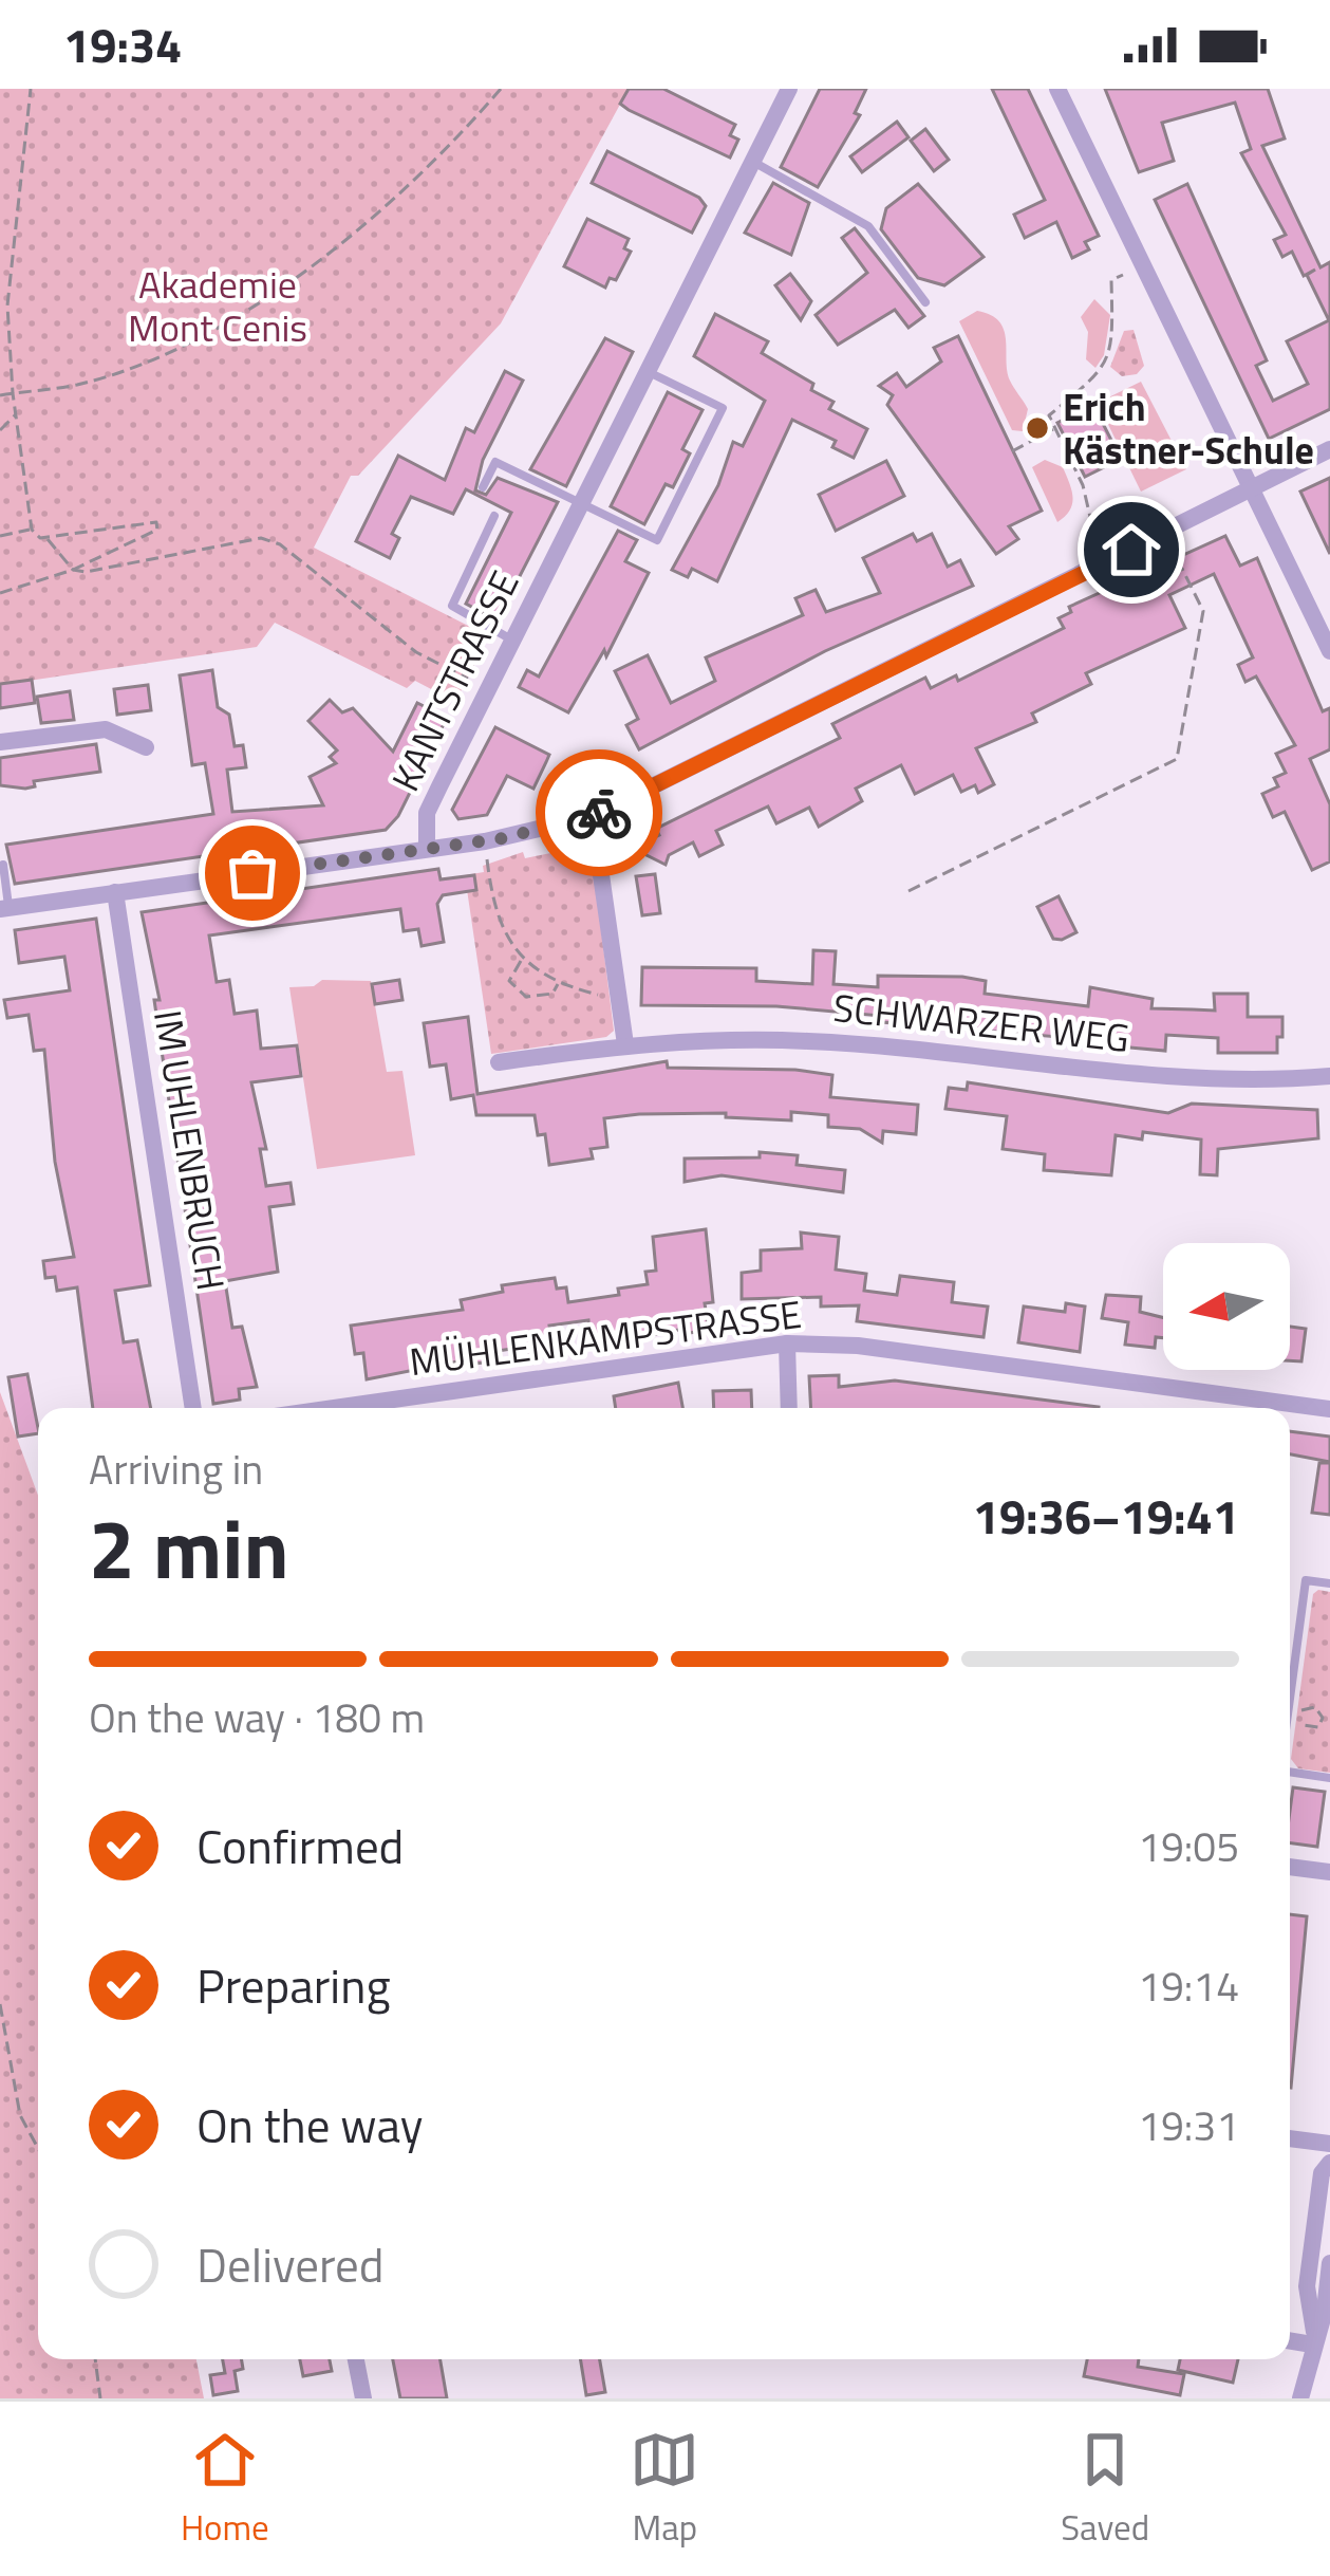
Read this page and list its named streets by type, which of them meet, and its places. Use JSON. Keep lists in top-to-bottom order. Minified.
{"streets":{"street":["KANTSTRASSE","SCHWARZER WEG","IM UHLENBRUCH","MÜHLENKAMPSTRASSE"]},"crossings":[["KANTSTRASSE","IM UHLENBRUCH"]],"parks":["Akademie Mont Cenis"],"places":["Erich Kästner-Schule"],"north":"left","page":{"status":"19:34","heading":["2 min","Arriving in","19:36–19:41"],"bar":"On the way · 180 m","list":[["Confirmed","19:05"],["Preparing","19:14"],["On the way","19:31"],"Delivered"],"tabs":["Home","Map","Saved"]}}
